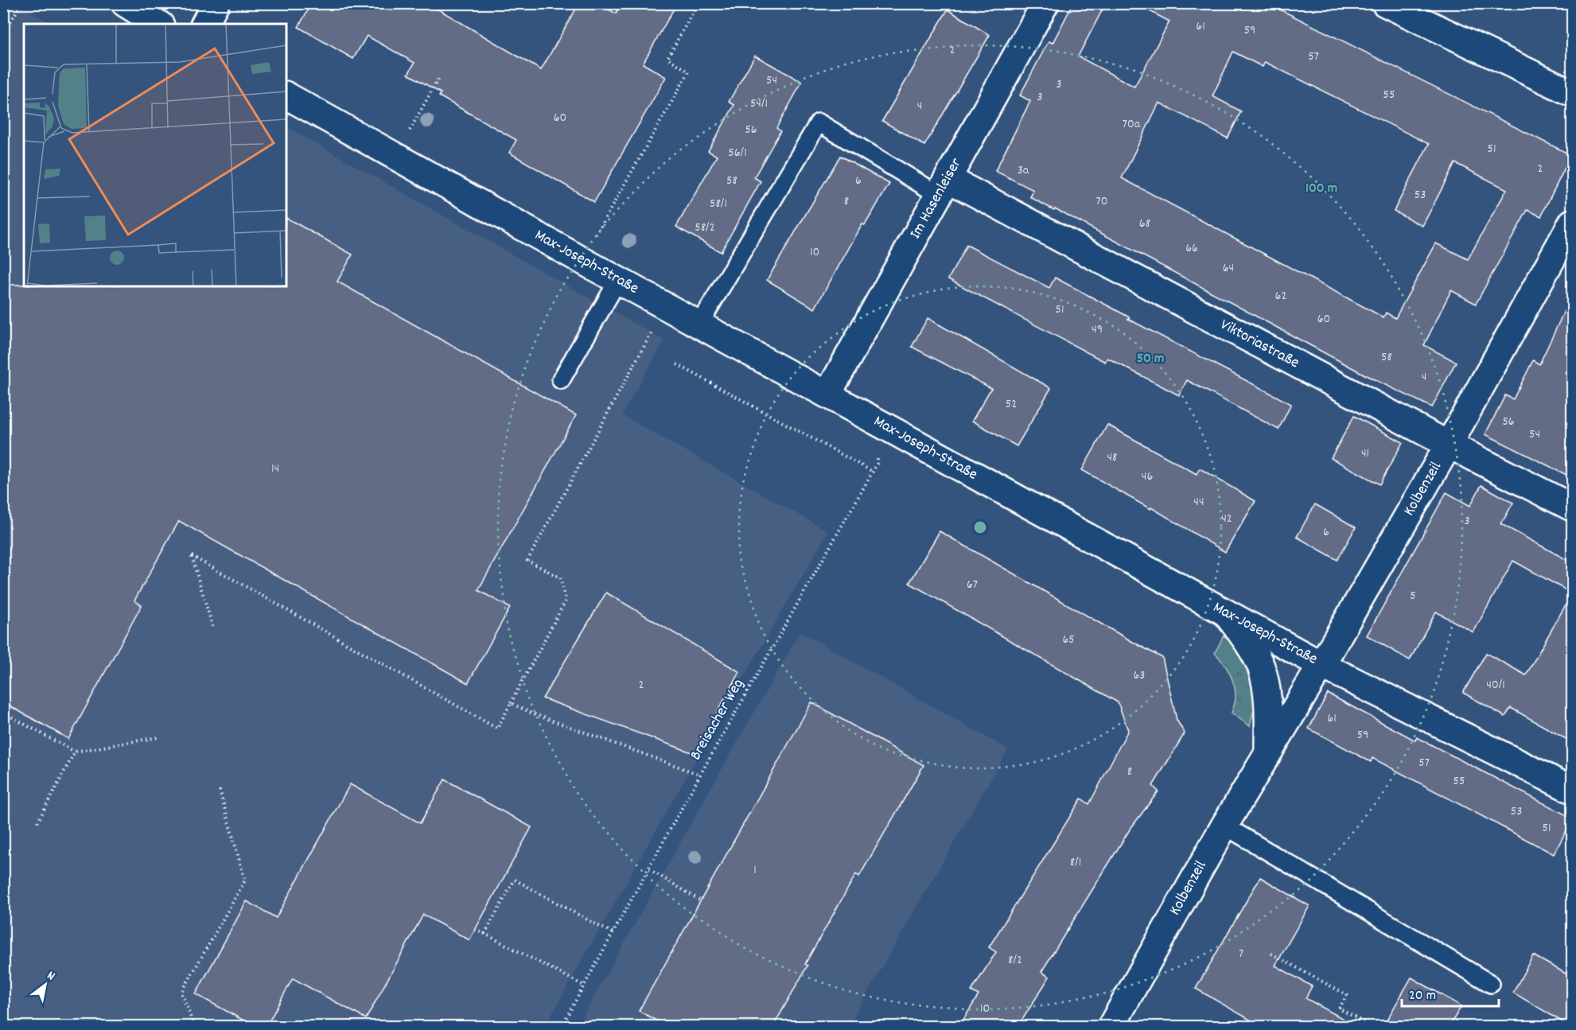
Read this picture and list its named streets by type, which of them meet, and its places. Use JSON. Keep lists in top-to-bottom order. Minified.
{"streets":{"street":["Im Hasenleiser","Max-Joseph-Straße","Viktoriastraße","Kolbenzeil"],"path":["Breisacher Weg"]},"crossings":[["Im Hasenleiser","Max-Joseph-Straße"],["Im Hasenleiser","Viktoriastraße"],["Max-Joseph-Straße","Kolbenzeil"],["Max-Joseph-Straße","Breisacher Weg"],["Viktoriastraße","Kolbenzeil"]],"house_numbers":["61","59","2","57","54","3","55","3","54/1","4","60","70a","56","51","56/1","2","3a","58","6","53","8","70","58/1","68","58/2","66","10","64","62","51","60","49","58","4","52","56","54","41","48","14","46","44","42","3","6","67","5","65","63","2","40/1","61","59","57","8","55","53","51","8/1","1","7","8/2","10"],"scale_bar":"20 m","north":"top right","rings":["100 m","50 m"]}
